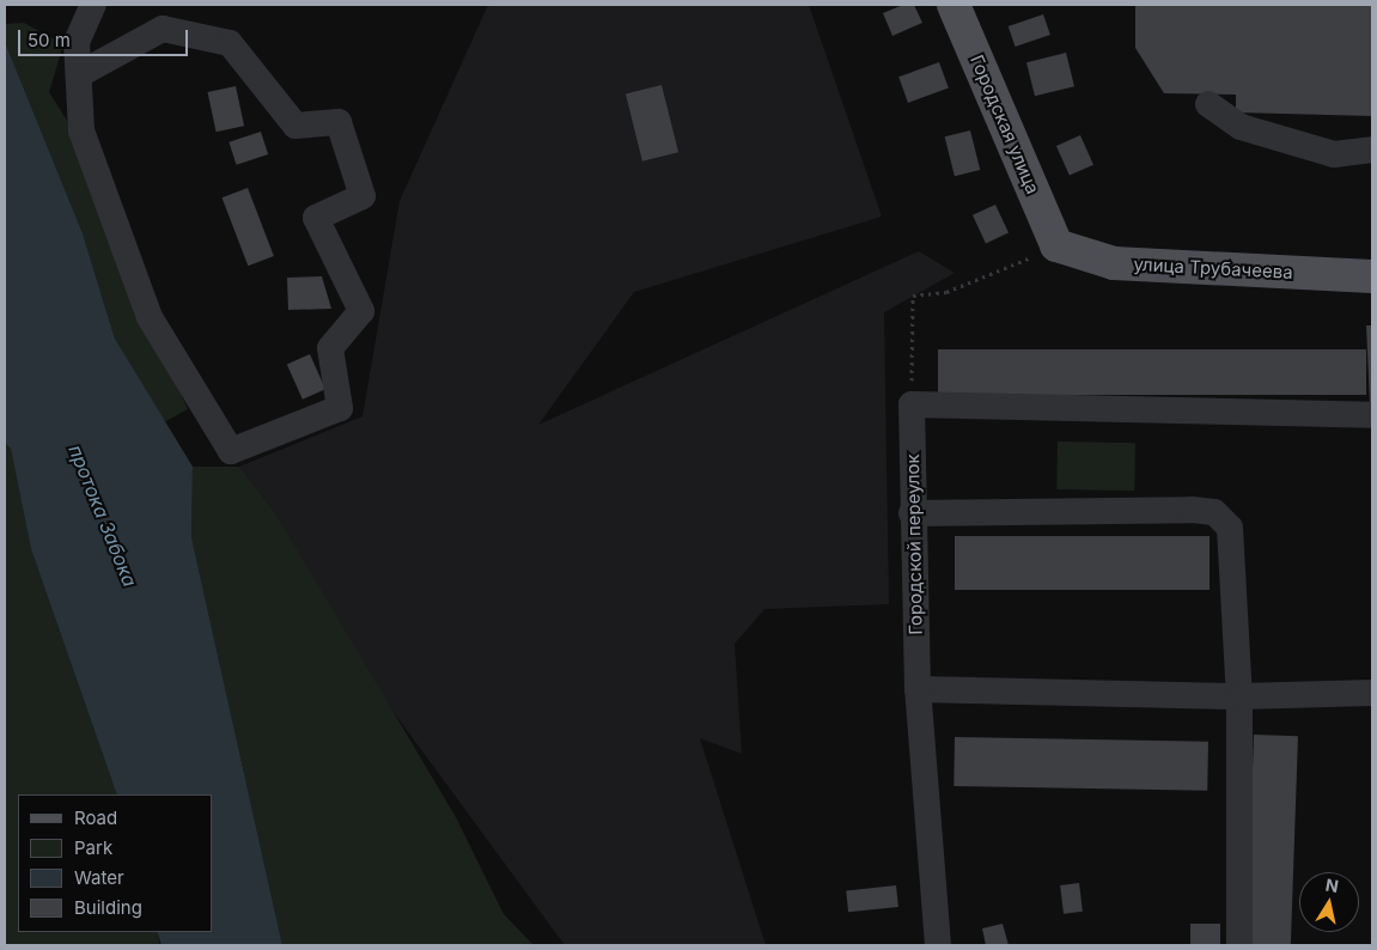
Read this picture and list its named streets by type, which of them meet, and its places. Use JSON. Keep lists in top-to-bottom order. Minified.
{"streets":{"main road":["Городская улица","улица Трубачеева"],"street":["Городской переулок"]},"crossings":[["Городская улица","улица Трубачеева"]],"water":["протока Забока"],"legend":["Road","Park","Water","Building"],"scale_bar":"50 m","north":"top"}
